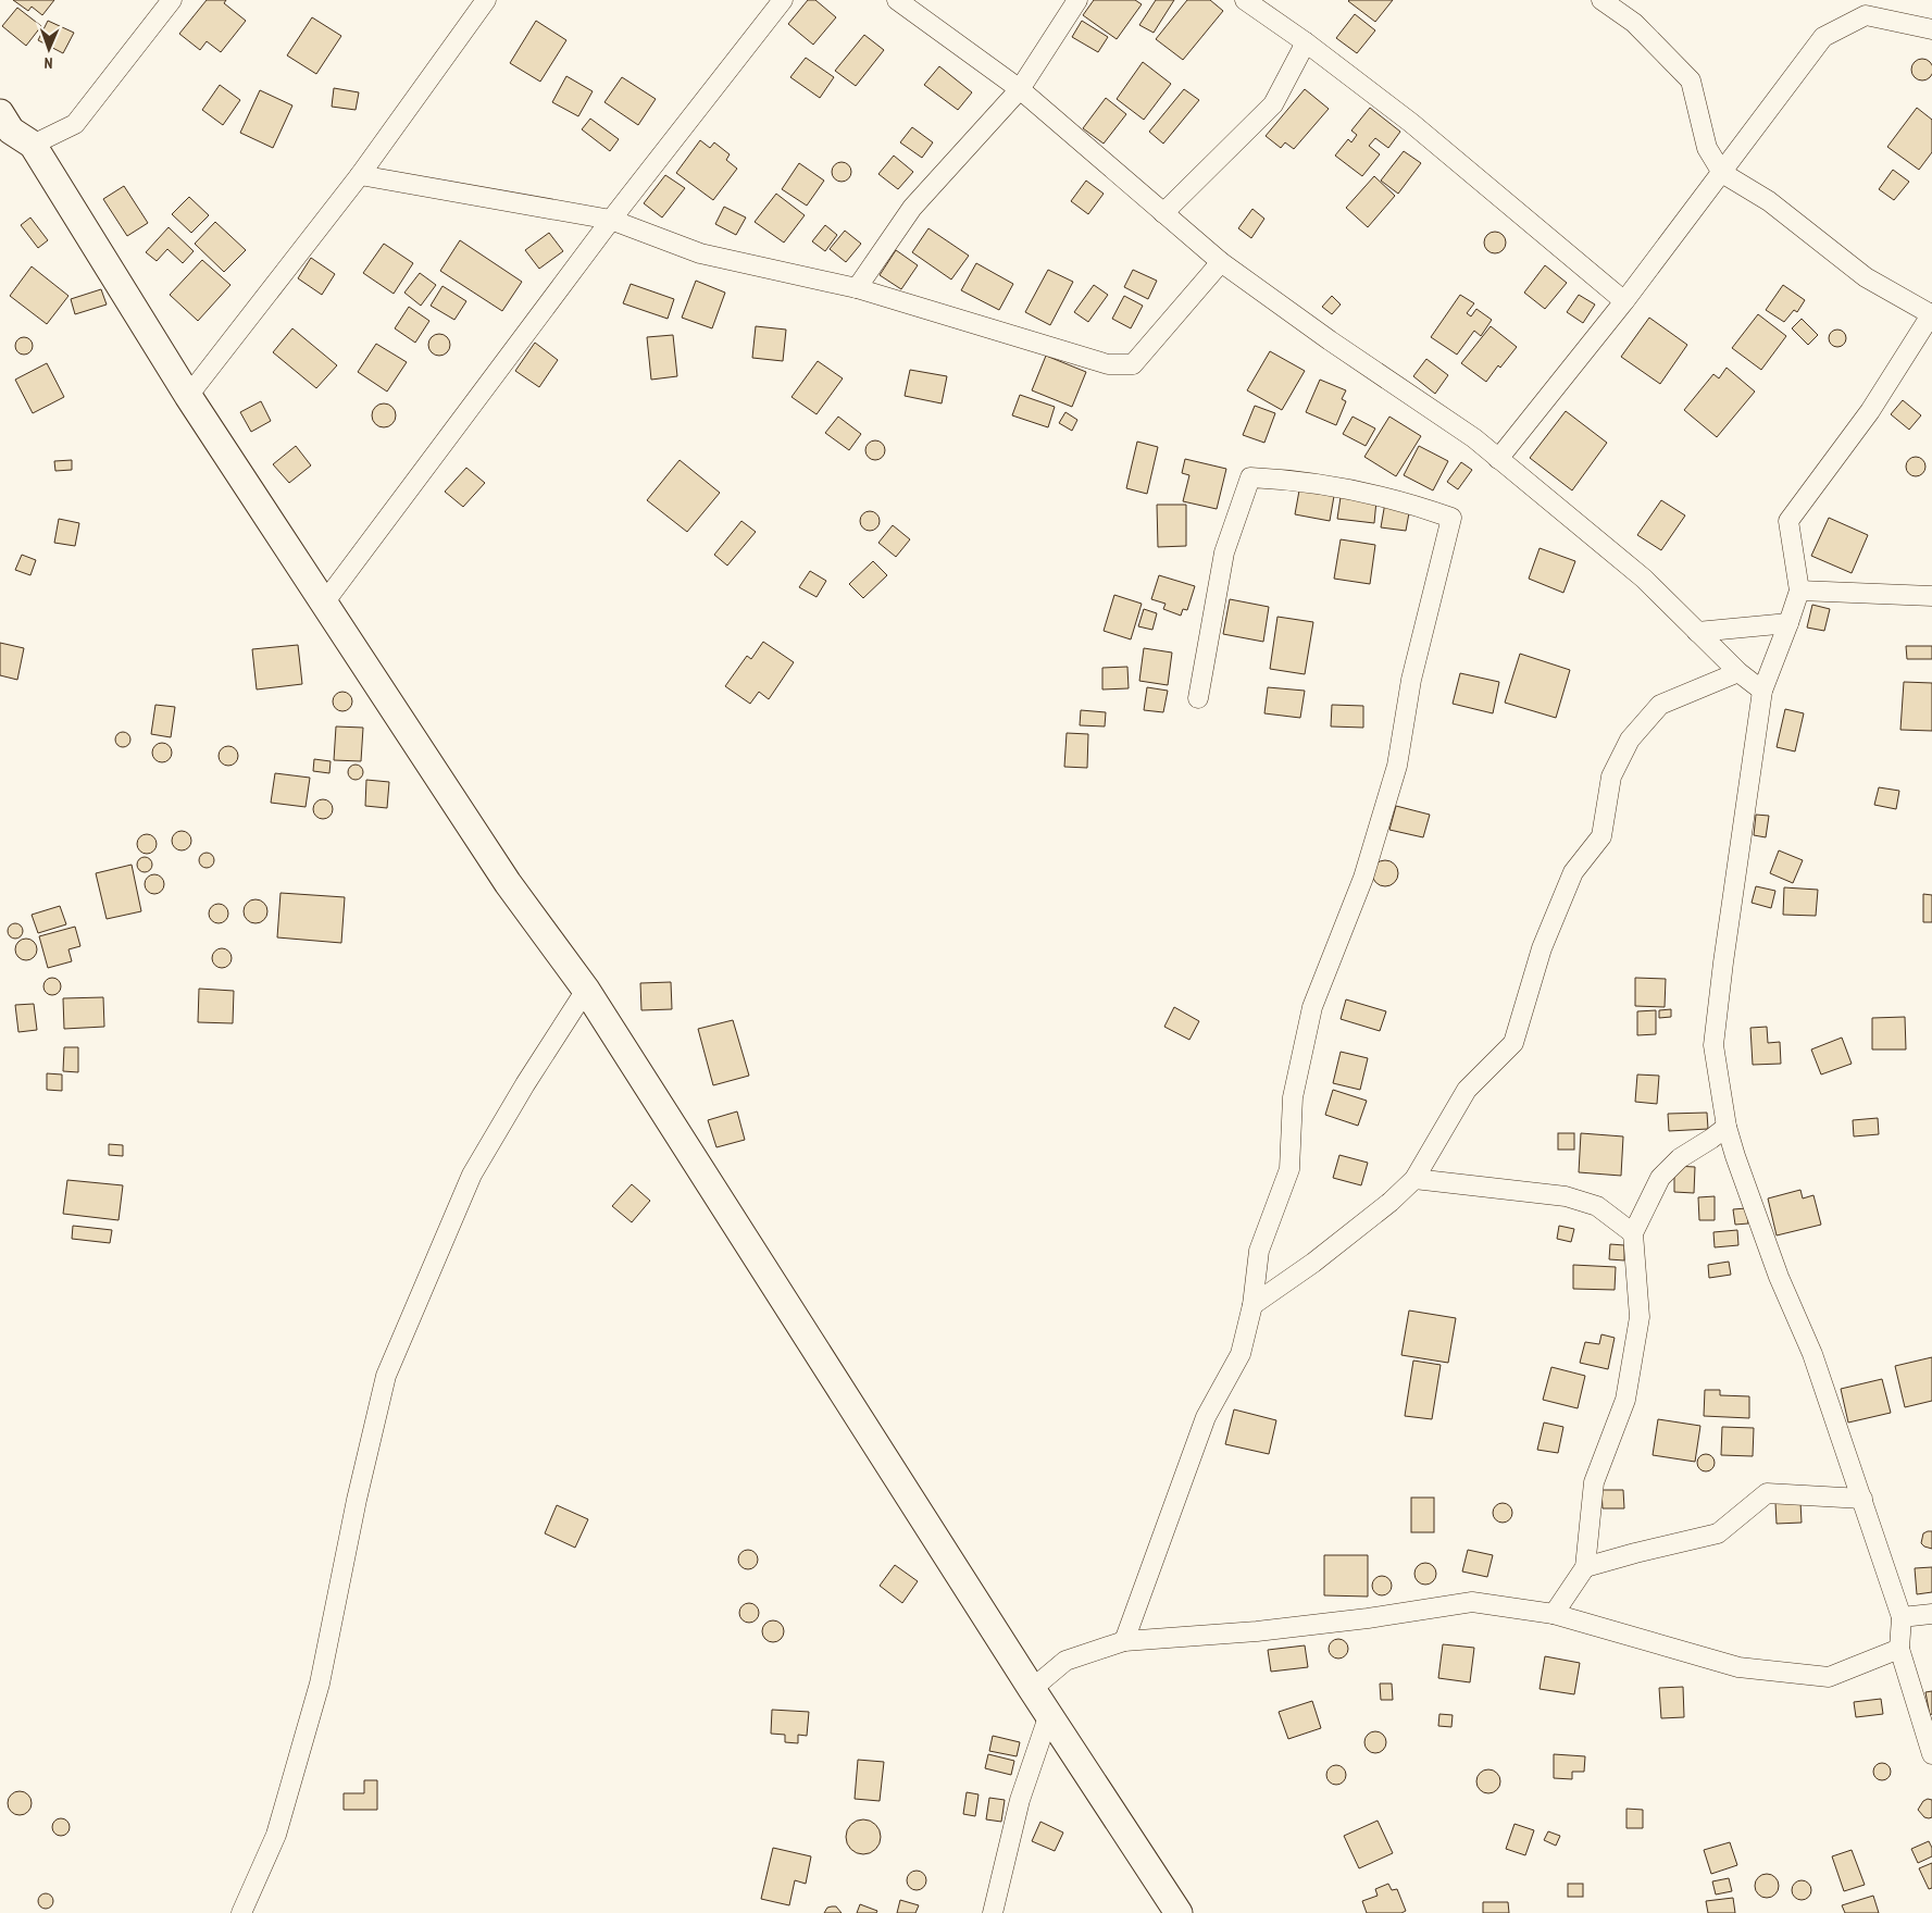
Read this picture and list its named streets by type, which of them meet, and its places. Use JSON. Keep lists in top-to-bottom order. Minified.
{"north":"bottom"}
